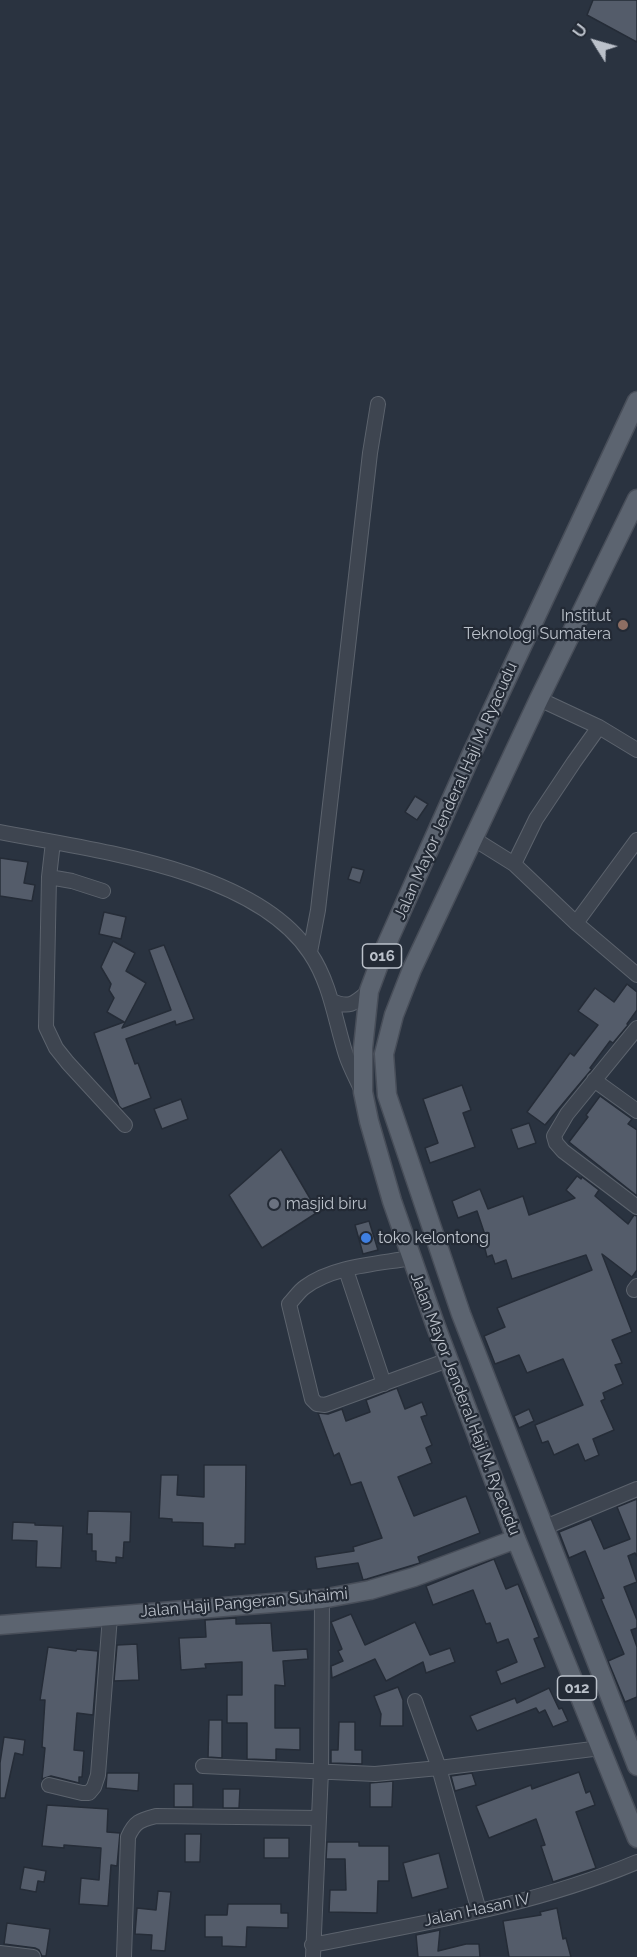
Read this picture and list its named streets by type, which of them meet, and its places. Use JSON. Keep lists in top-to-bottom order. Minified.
{"streets":{"main road":["Jalan Mayor Jenderal Haji M. Ryacudu","016","Jalan Haji Pangeran Suhaimi","012"],"street":["Jalan Hasan IV"]},"crossings":[["Jalan Mayor Jenderal Haji M. Ryacudu","Jalan Haji Pangeran Suhaimi"]],"places":["Institut Teknologi Sumatera","masjid biru","toko kelontong"],"north":"top left"}
